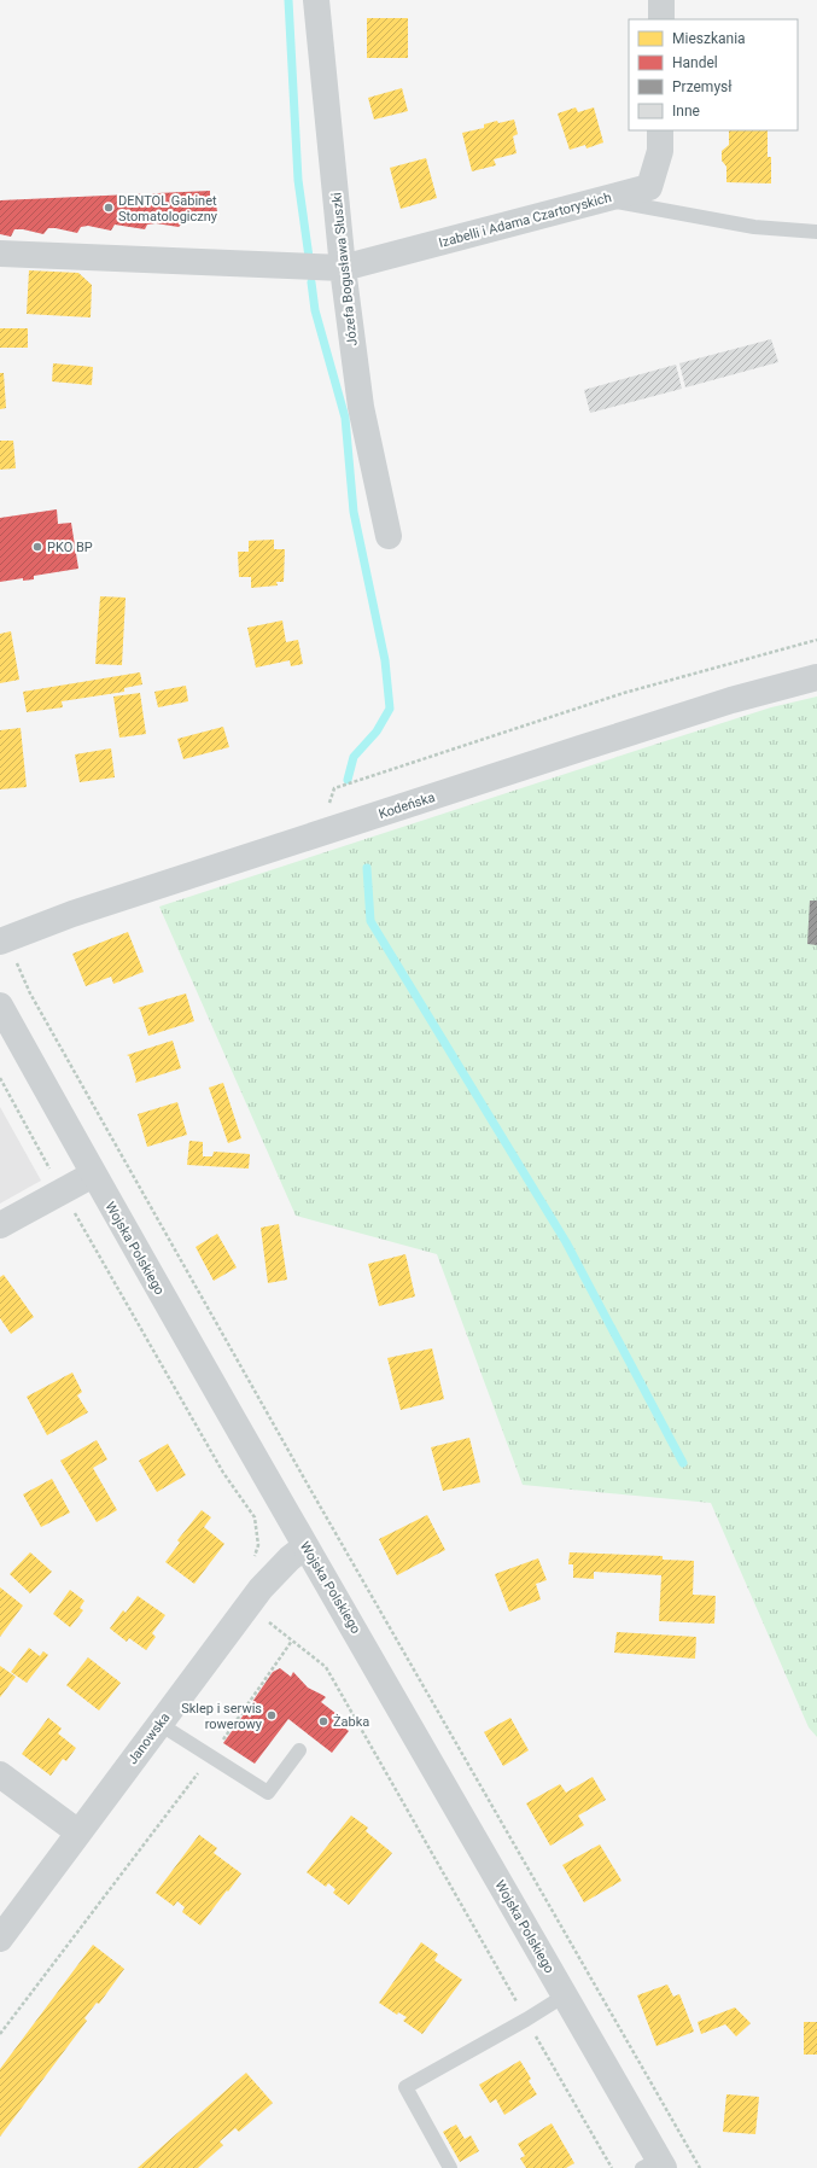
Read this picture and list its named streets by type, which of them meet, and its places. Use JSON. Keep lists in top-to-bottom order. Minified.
{"streets":{"main road":["Izabelli i Adama Czartoryskich","Józefa Bogusława Słuszki","Kodeńska","Wojska Polskiego","Janowska"]},"crossings":[["Izabelli i Adama Czartoryskich","Józefa Bogusława Słuszki"],["Wojska Polskiego","Janowska"]],"places":["DENTOL Gabinet Stomatologiczny","PKO BP","Sklep i serwis rowerowy","Żabka"],"legend":["Mieszkania","Handel","Przemysł","Inne"]}
